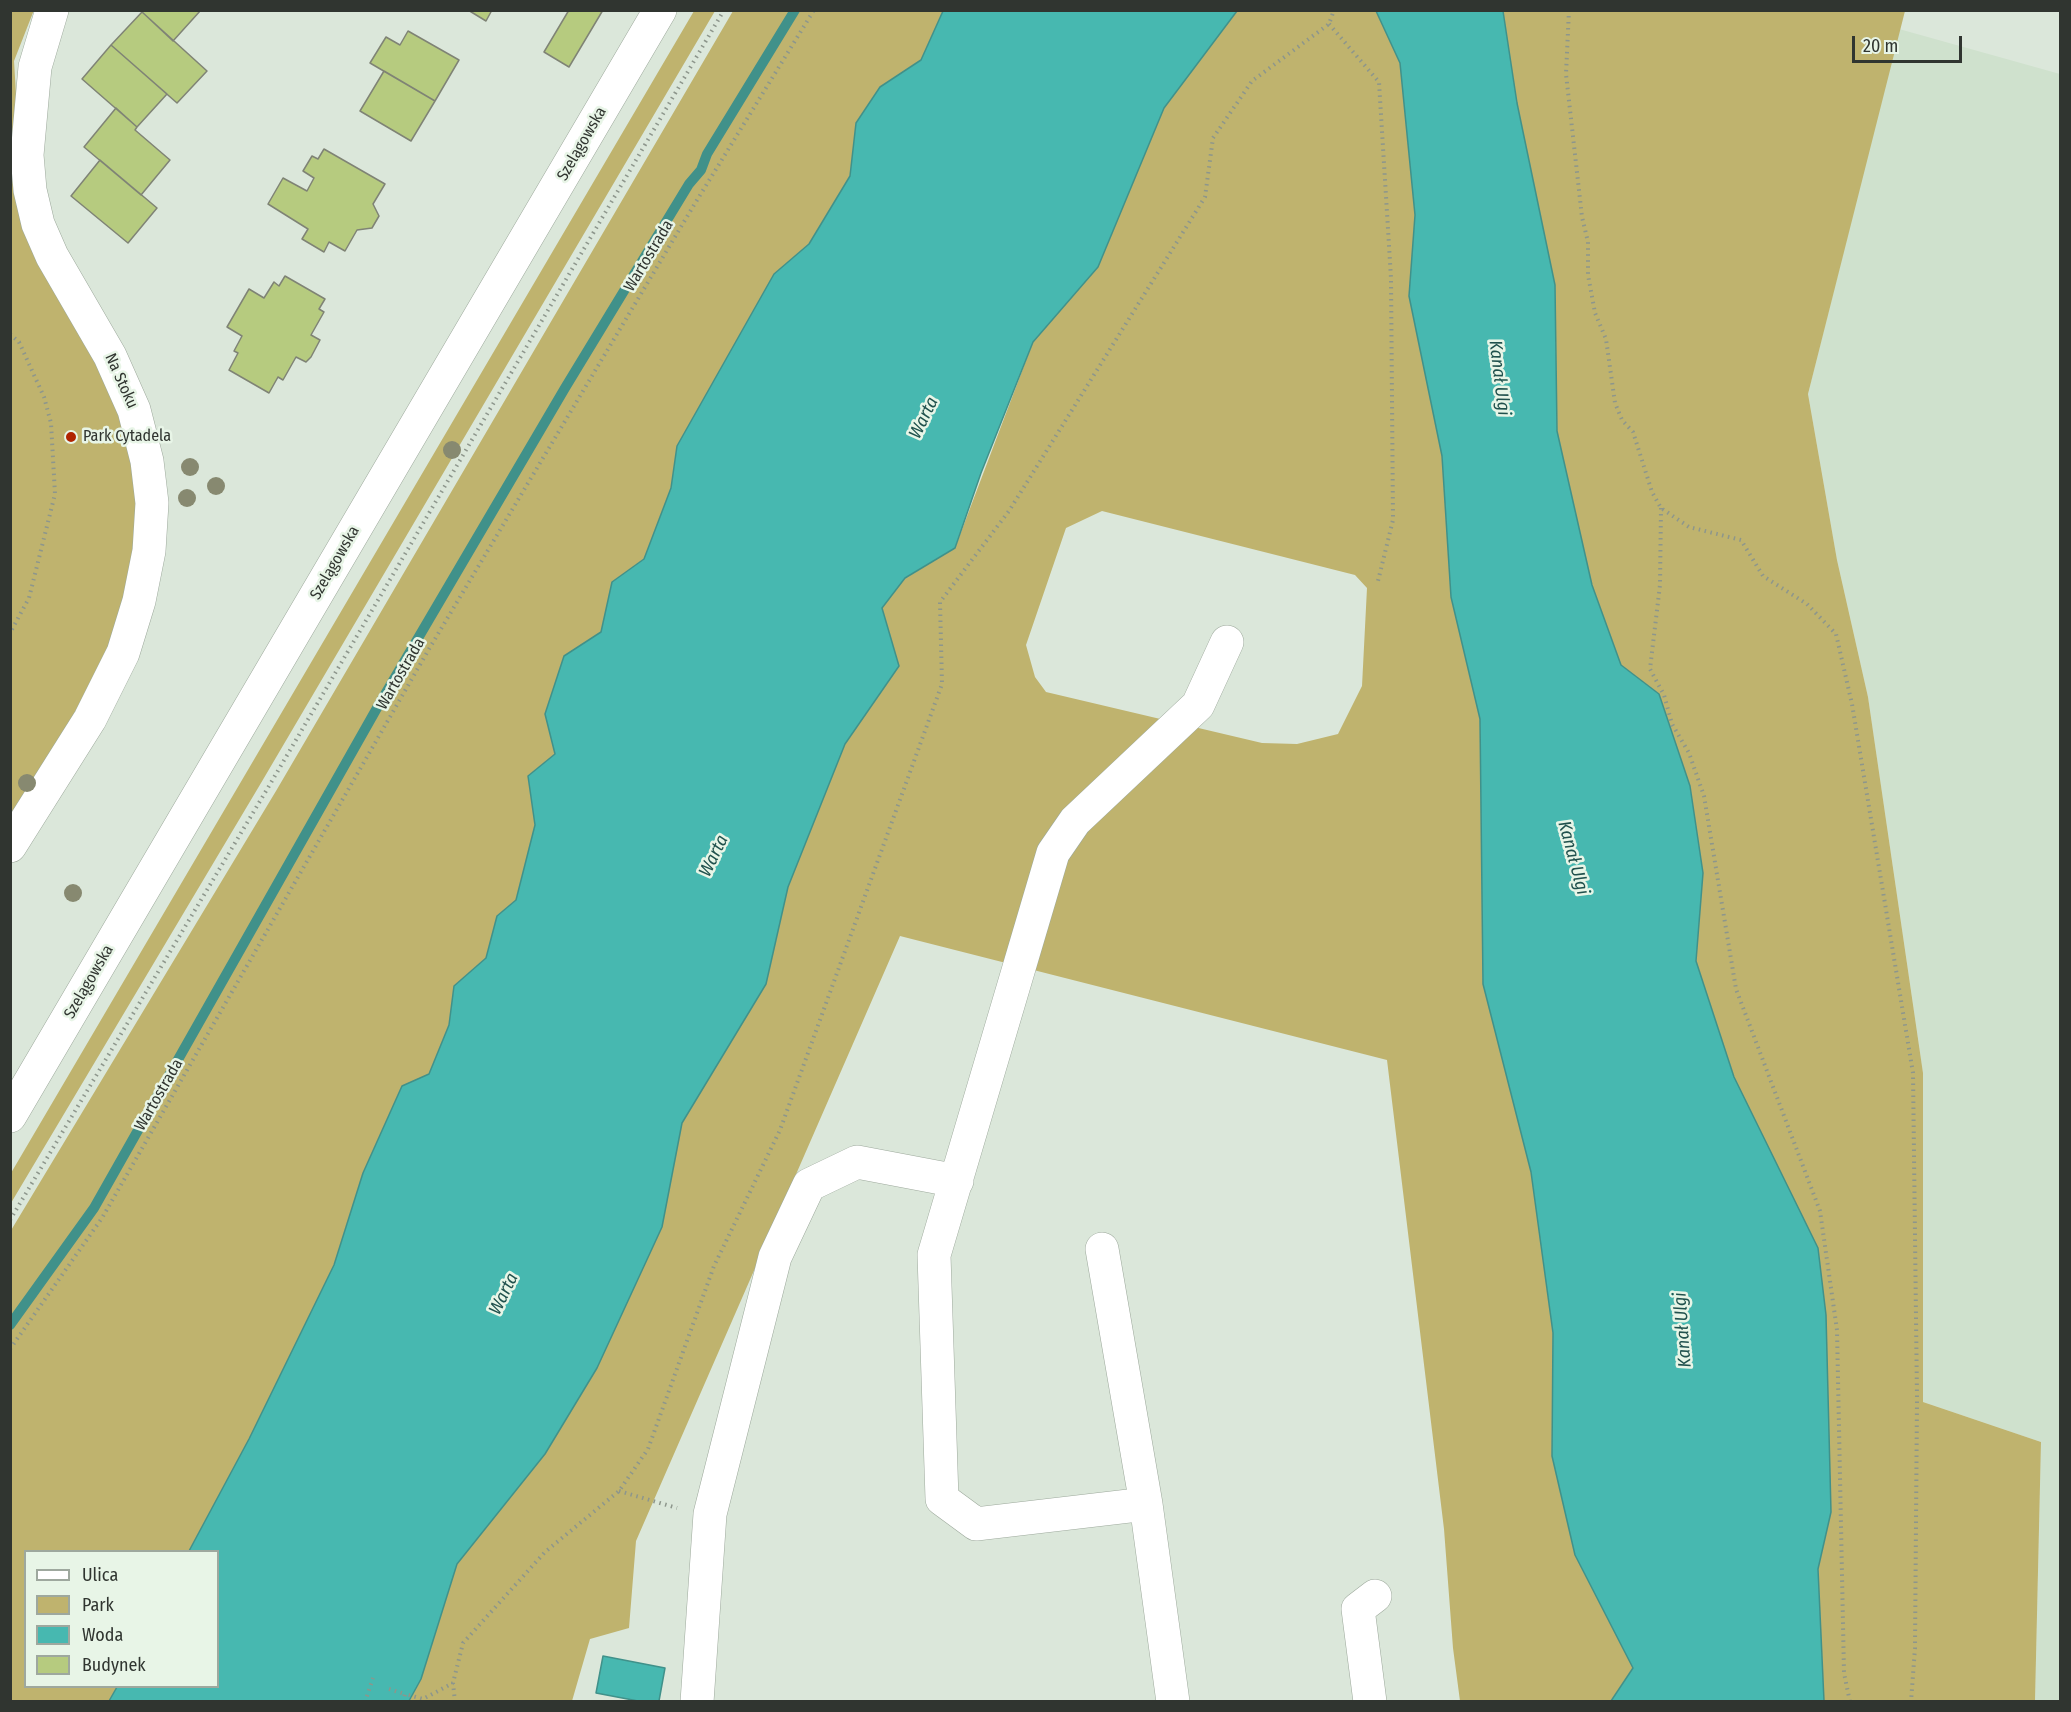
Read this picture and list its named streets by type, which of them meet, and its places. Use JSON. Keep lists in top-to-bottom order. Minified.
{"streets":{"street":["Szelągowska","Na Stoku"],"path":["Wartostrada"]},"water":["Kanał Ulgi","Warta"],"places":["Park Cytadela"],"legend":["Ulica","Park","Woda","Budynek"],"scale_bar":"20 m"}
